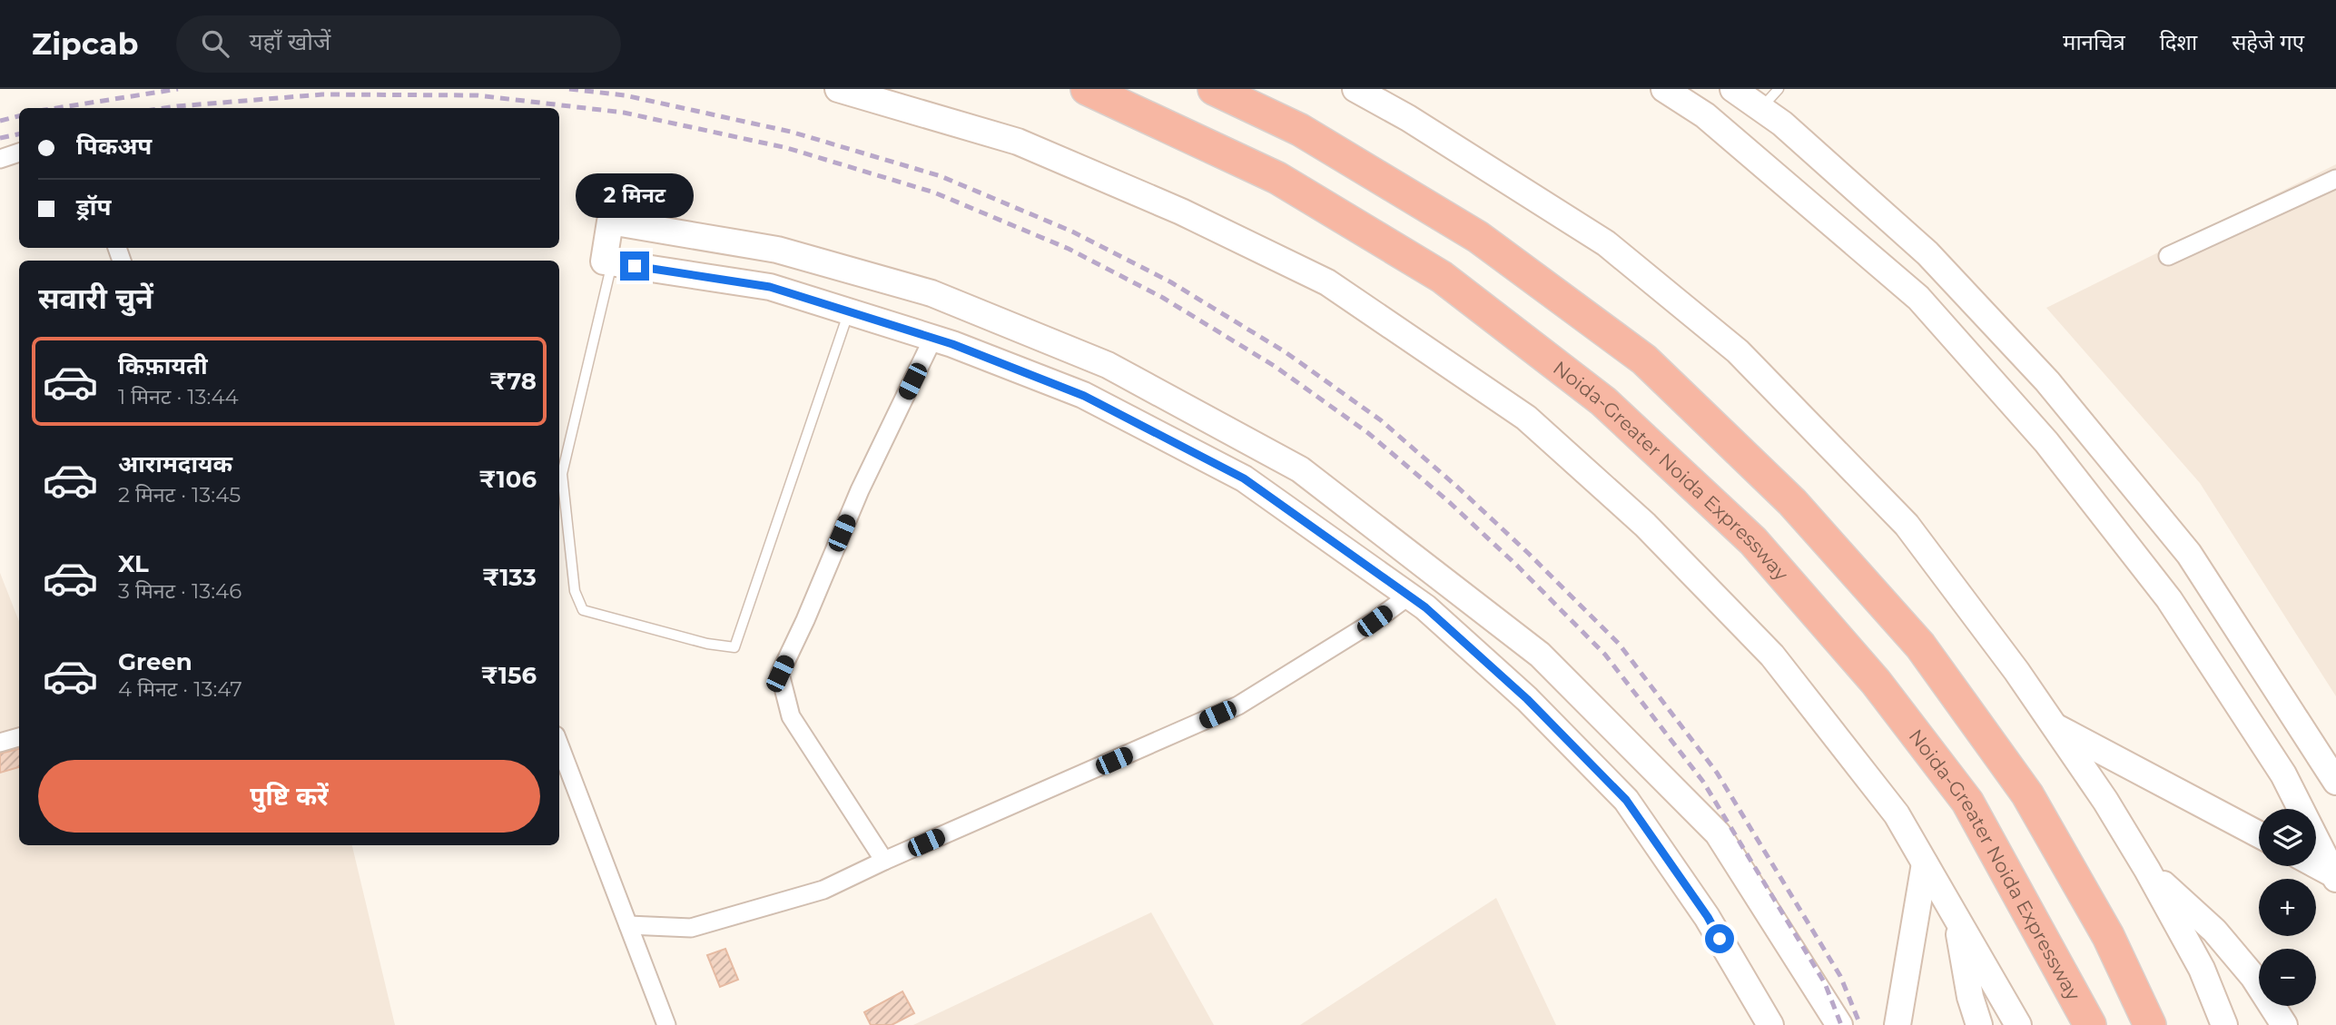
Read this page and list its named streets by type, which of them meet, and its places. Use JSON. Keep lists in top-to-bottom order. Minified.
{"streets":{"highway":["Noida-Greater Noida Expressway"]},"page":{"header":"Zipcab","search":"यहाँ खोजें","nav":["मानचित्र","दिशा","सहेजे गए"],"banner":["पिकअप","ड्रॉप"],"bubble":"2 मिनट","heading":"सवारी चुनें","list":[{"name":"किफ़ायती","note":"1 मिनट · 13:44","value":"₹78"},{"name":"आरामदायक","note":"2 मिनट · 13:45","value":"₹106"},{"name":"XL","note":"3 मिनट · 13:46","value":"₹133"},{"name":"Green","note":"4 मिनट · 13:47","value":"₹156"}],"buttons":"पुष्टि करें","map_buttons":["+","−"]}}
